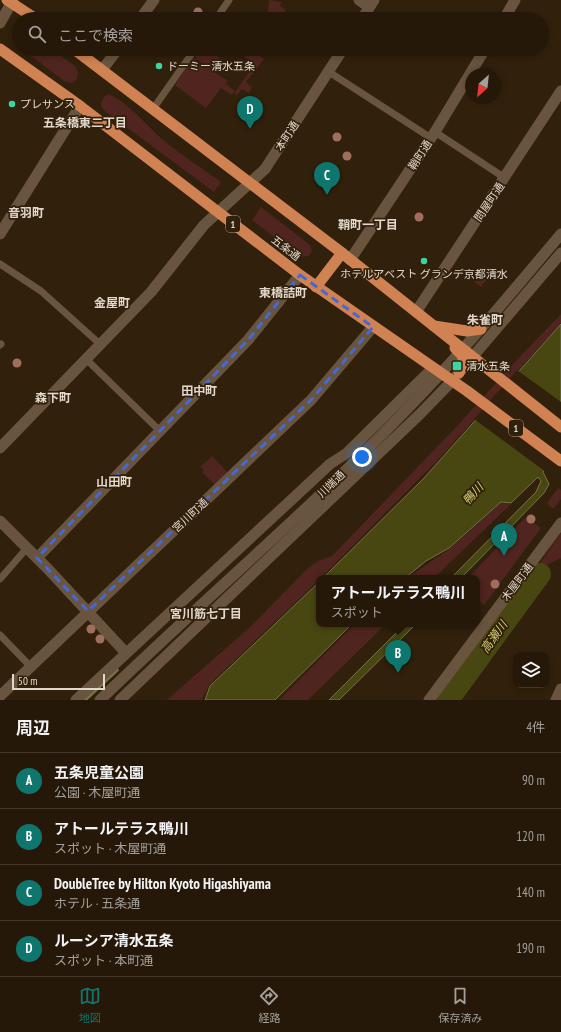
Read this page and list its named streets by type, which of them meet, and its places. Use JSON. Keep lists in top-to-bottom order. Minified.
{"streets":{"highway":["1","五条通"],"street":["本町通","鞘町通","問屋町通","川端通","宮川町通","木屋町通"]},"crossings":[["本町通","五条通"],["五条通","川端通"],["五条通","宮川町通"]],"districts":["五条橋東二丁目","音羽町","鞘町一丁目","東橋詰町","金屋町","朱雀町","田中町","森下町","山田町","宮川筋七丁目"],"water":["鴨川","高瀬川"],"places":{"other":["ドーミー清水五条","プレサンス","ホテルアベスト グランデ京都清水"],"transit":["清水五条"]},"scale_bar":"50 m","north":"bottom left","page":{"search":"ここで検索","pins":["D","C","A","B"],"popup":["アトールテラス鴨川","スポット"],"scale":"50 m","heading":["周辺","4件"],"list":[{"mark":"A","name":"五条児童公園","note":"公園 · 木屋町通","value":"90 m"},{"mark":"B","name":"アトールテラス鴨川","note":"スポット · 木屋町通","value":"120 m"},{"mark":"C","name":"DoubleTree by Hilton Kyoto Higashiyama","note":"ホテル · 五条通","value":"140 m"},{"mark":"D","name":"ルーシア清水五条","note":"スポット · 本町通","value":"190 m"}],"nav":["地図","経路","保存済み"]}}
